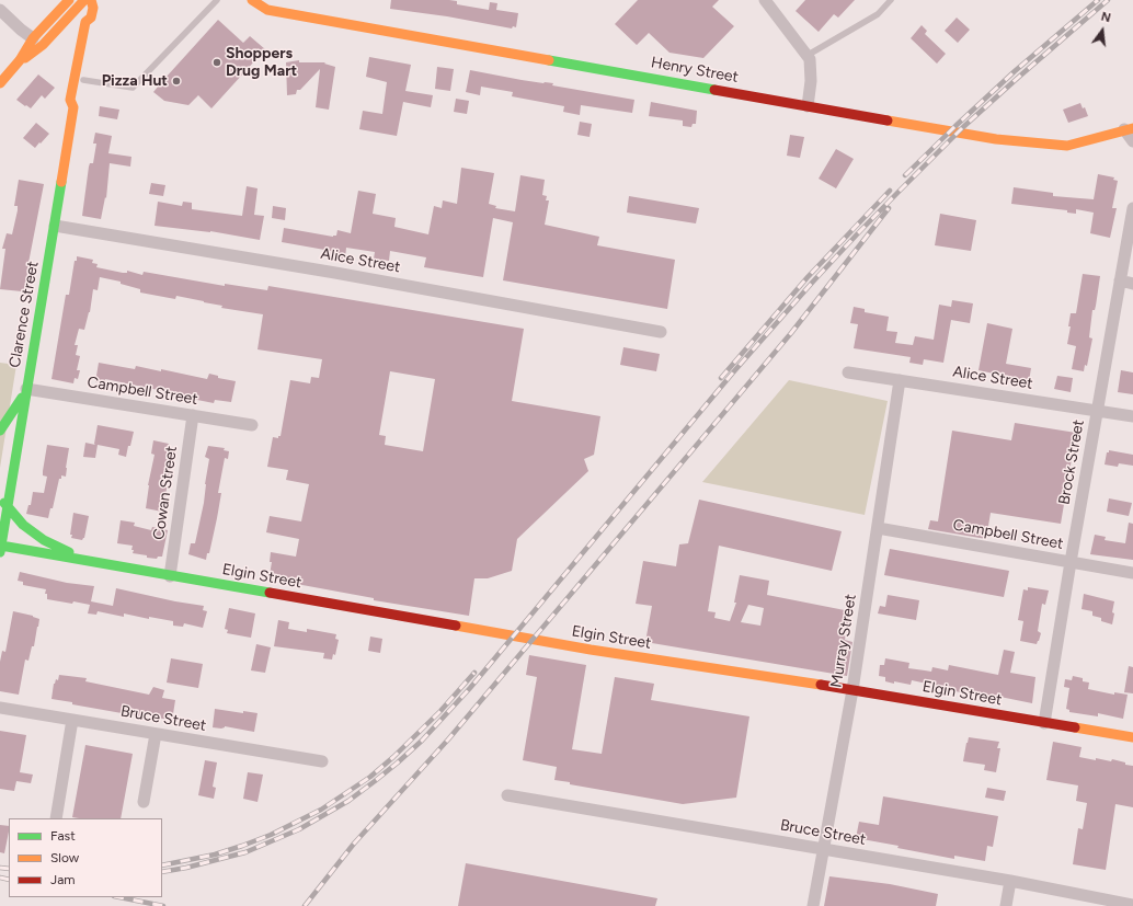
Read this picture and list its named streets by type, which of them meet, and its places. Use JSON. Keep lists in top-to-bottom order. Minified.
{"streets":{"main road":["Henry Street","Clarence Street","Elgin Street"],"street":["Alice Street","Campbell Street","Brock Street","Cowan Street","Murray Street","Bruce Street"]},"crossings":[["Alice Street","Clarence Street"],["Alice Street","Brock Street"],["Alice Street","Murray Street"],["Clarence Street","Campbell Street"],["Clarence Street","Elgin Street"],["Campbell Street","Brock Street"],["Campbell Street","Cowan Street"],["Campbell Street","Murray Street"],["Brock Street","Elgin Street"],["Cowan Street","Elgin Street"],["Elgin Street","Murray Street"],["Murray Street","Bruce Street"]],"places":["Shoppers Drug Mart","Pizza Hut"],"legend":["Fast","Slow","Jam"],"north":"top"}
